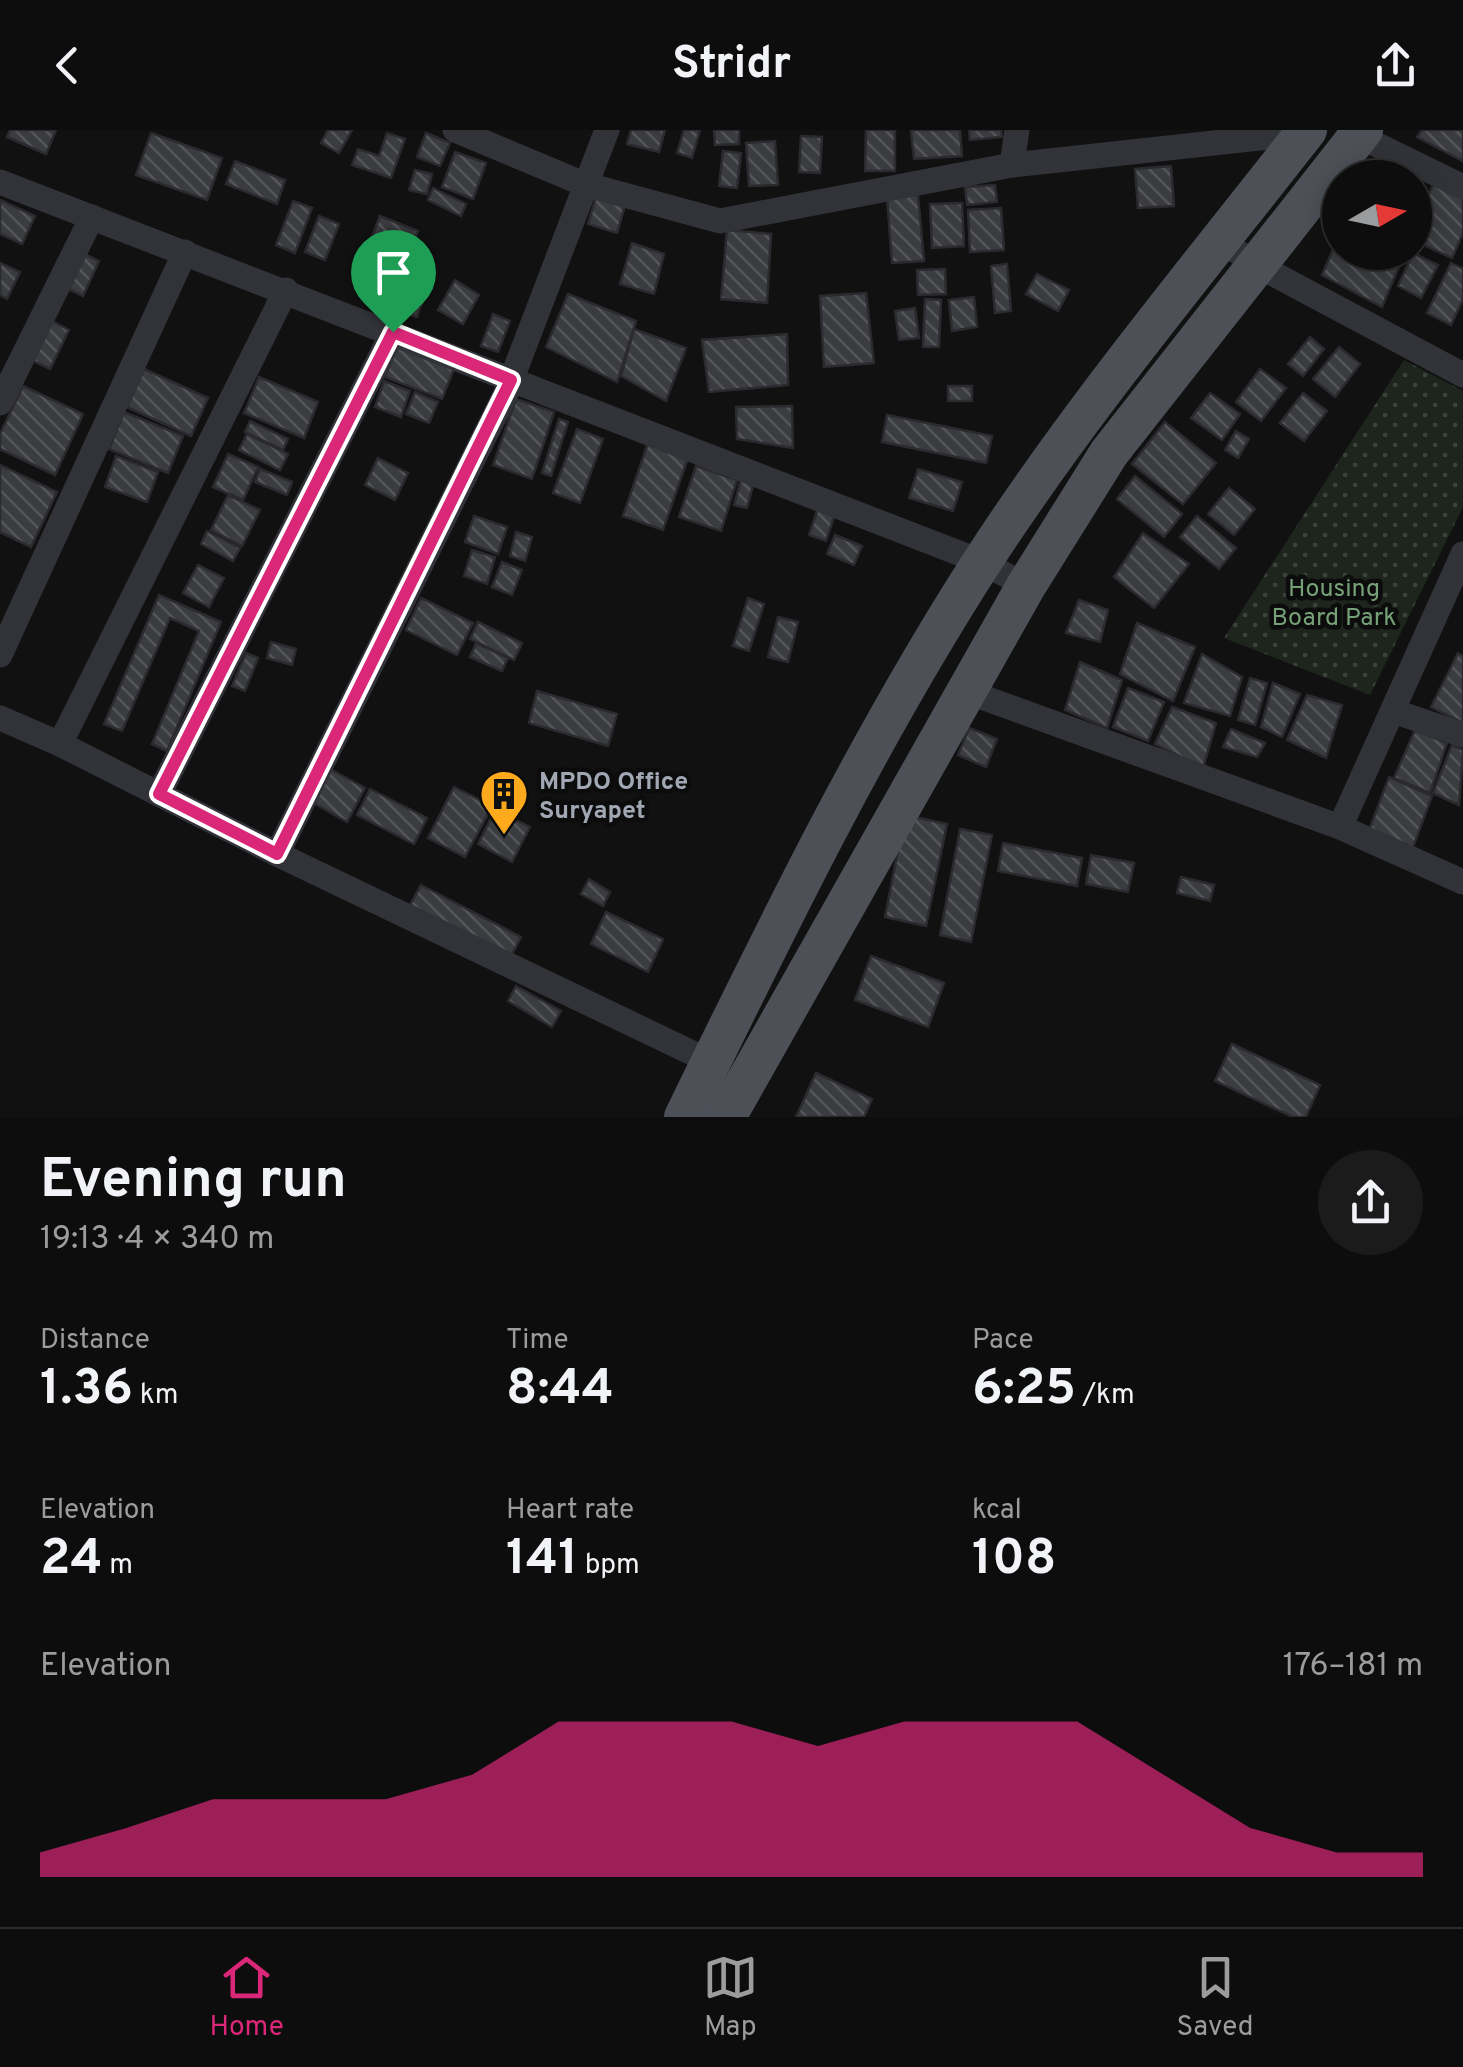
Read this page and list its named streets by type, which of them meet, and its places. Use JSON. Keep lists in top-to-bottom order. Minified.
{"parks":["Housing Board Park"],"places":{"building":["MPDO Office Suryapet"]},"north":"right","page":{"header":"Stridr","heading":["Evening run","19:13 · 4 × 340 m"],"stats":[["Distance","1.36 km"],["Time","8:44"],["Pace","6:25 /km"],["Elevation","24 m"],["Heart rate","141 bpm"],["kcal","108"]],"chart":["Elevation","176–181 m"],"tabs":["Home","Map","Saved"]}}
